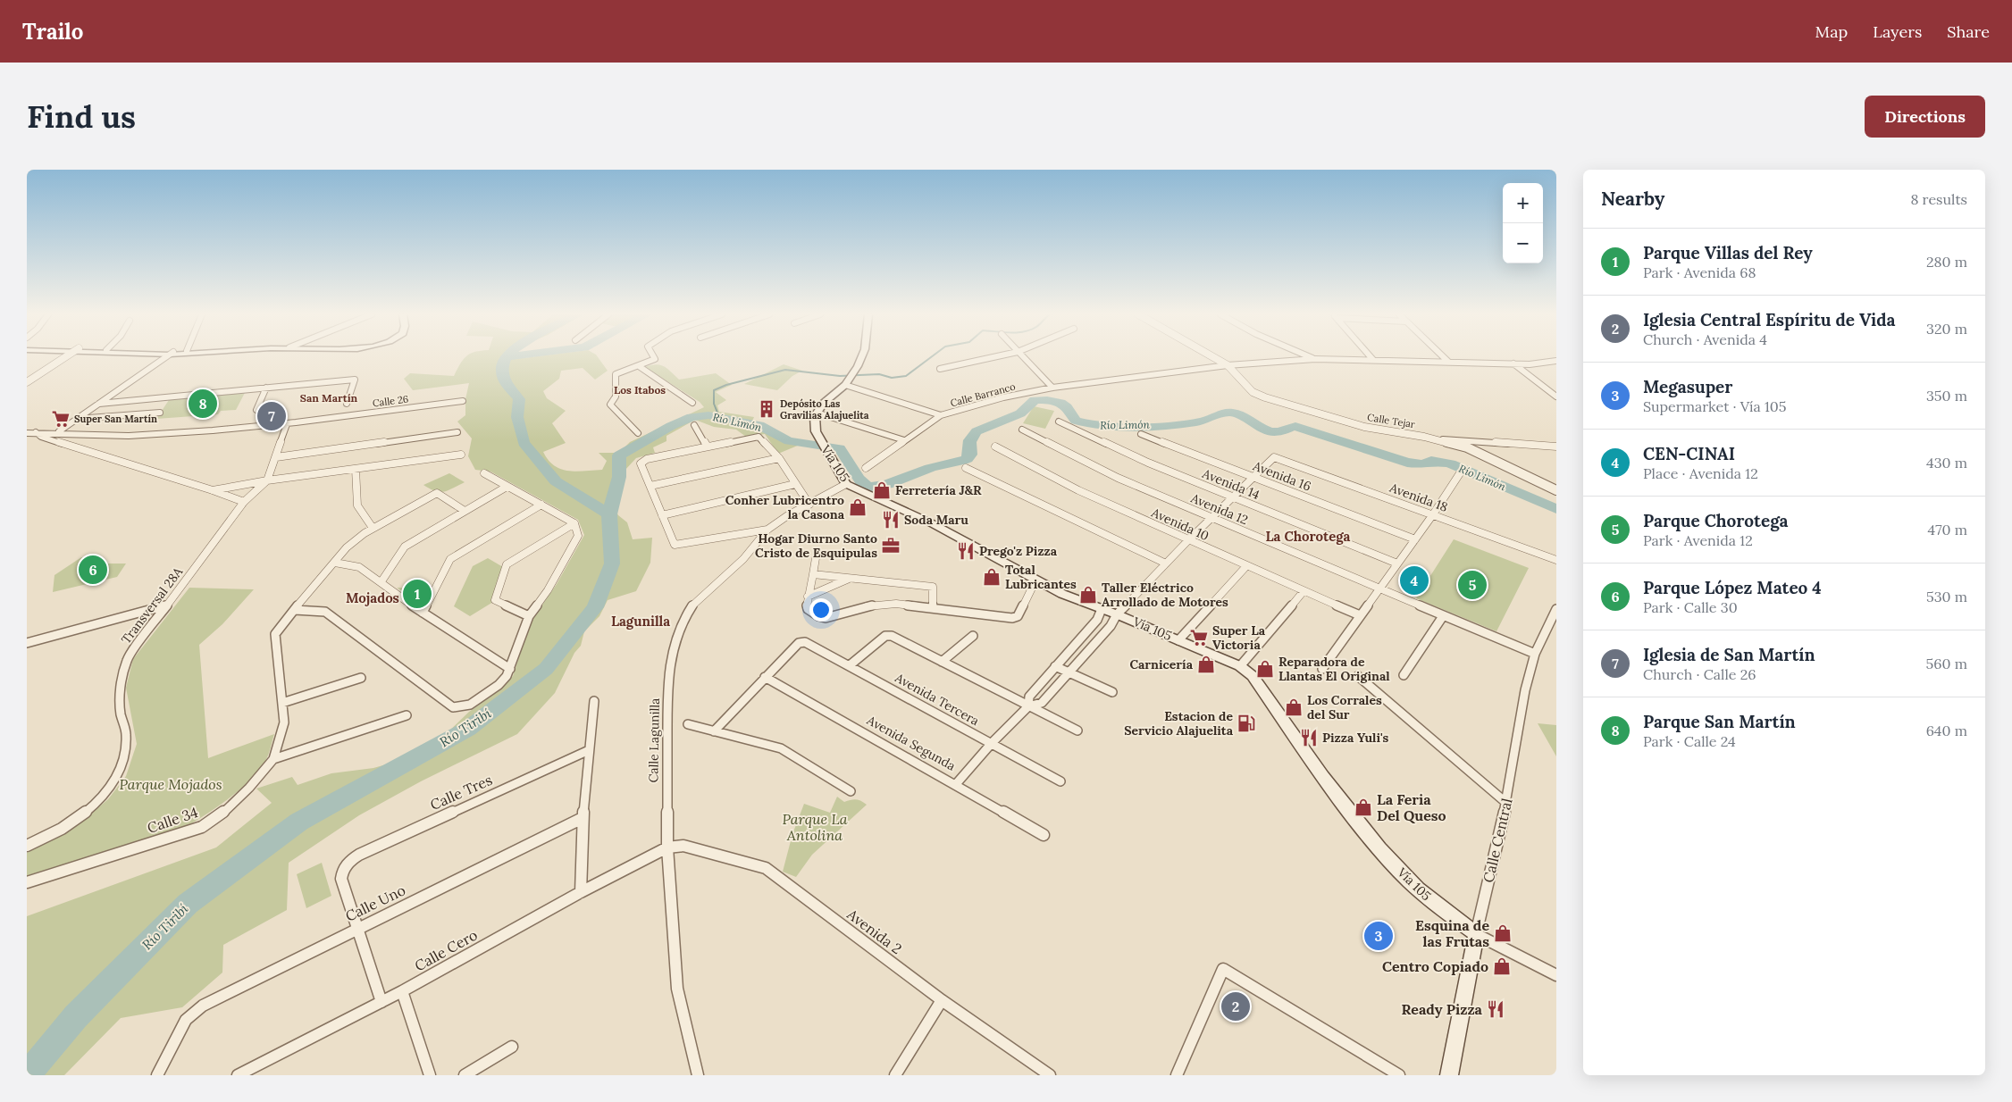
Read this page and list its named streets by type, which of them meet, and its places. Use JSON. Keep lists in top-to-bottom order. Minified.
{"streets":{"main road":["Vía 105","Calle Central"],"street":["Calle Barranco","Calle 26","Calle Tejar","Avenida 16","Avenida 14","Avenida 18","Avenida 12","Avenida 10","Transversal 28A","Avenida Tercera","Calle Lagunilla","Avenida Segunda","Calle Tres","Calle 34","Calle Uno","Avenida 2","Calle Cero"]},"crossings":[["Calle Barranco","Calle Tejar"],["Vía 105","Calle Lagunilla"],["Vía 105","Calle Central"],["Avenida 16","Avenida 18"],["Avenida 12","Calle Central"],["Avenida Tercera","Avenida Segunda"],["Calle Lagunilla","Avenida 2"],["Calle Lagunilla","Calle Cero"],["Calle Tres","Calle Uno"],["Avenida 2","Calle Cero"]],"districts":["Los Itabos","San Martín","La Chorotega","Mojados","Lagunilla"],"water":["Río Limón","Río Tiribí"],"parks":["Parque Mojados","Parque La Antolina"],"places":{"building":["Depósito Las Gravilias Alajuelita"],"supermarket":["Super San Martín","Super La Victoria"],"shop":["Ferretería J&R","Conher Lubricentro la Casona","Total Lubricantes","Taller Eléctrico Arrollado de Motores","Carnicería","Reparadora de Llantas El Original","Los Corrales del Sur","La Feria Del Queso","Esquina de las Frutas","Centro Copiado"],"restaurant":["Soda Maru","Prego'z Pizza","Pizza Yuli's","Ready Pizza"],"office":["Hogar Diurno Santo Cristo de Esquipulas"],"fuel station":["Estacion de Servicio Alajuelita"]},"page":{"header":"Trailo","nav":["Map","Layers","Share"],"buttons":"Directions","title":"Find us","heading":["Nearby","8 results"],"map_buttons":["+","−"],"list":[{"mark":"1","name":"Parque Villas del Rey","note":"Park · Avenida 68","value":"280 m"},{"mark":"2","name":"Iglesia Central Espíritu de Vida","note":"Church · Avenida 4","value":"320 m"},{"mark":"3","name":"Megasuper","note":"Supermarket · Vía 105","value":"350 m"},{"mark":"4","name":"CEN-CINAI","note":"Place · Avenida 12","value":"430 m"},{"mark":"5","name":"Parque Chorotega","note":"Park · Avenida 12","value":"470 m"},{"mark":"6","name":"Parque López Mateo 4","note":"Park · Calle 30","value":"530 m"},{"mark":"7","name":"Iglesia de San Martín","note":"Church · Calle 26","value":"560 m"},{"mark":"8","name":"Parque San Martín","note":"Park · Calle 24","value":"640 m"}],"pins":["8","7","6","4","5","1","3","2"]}}
